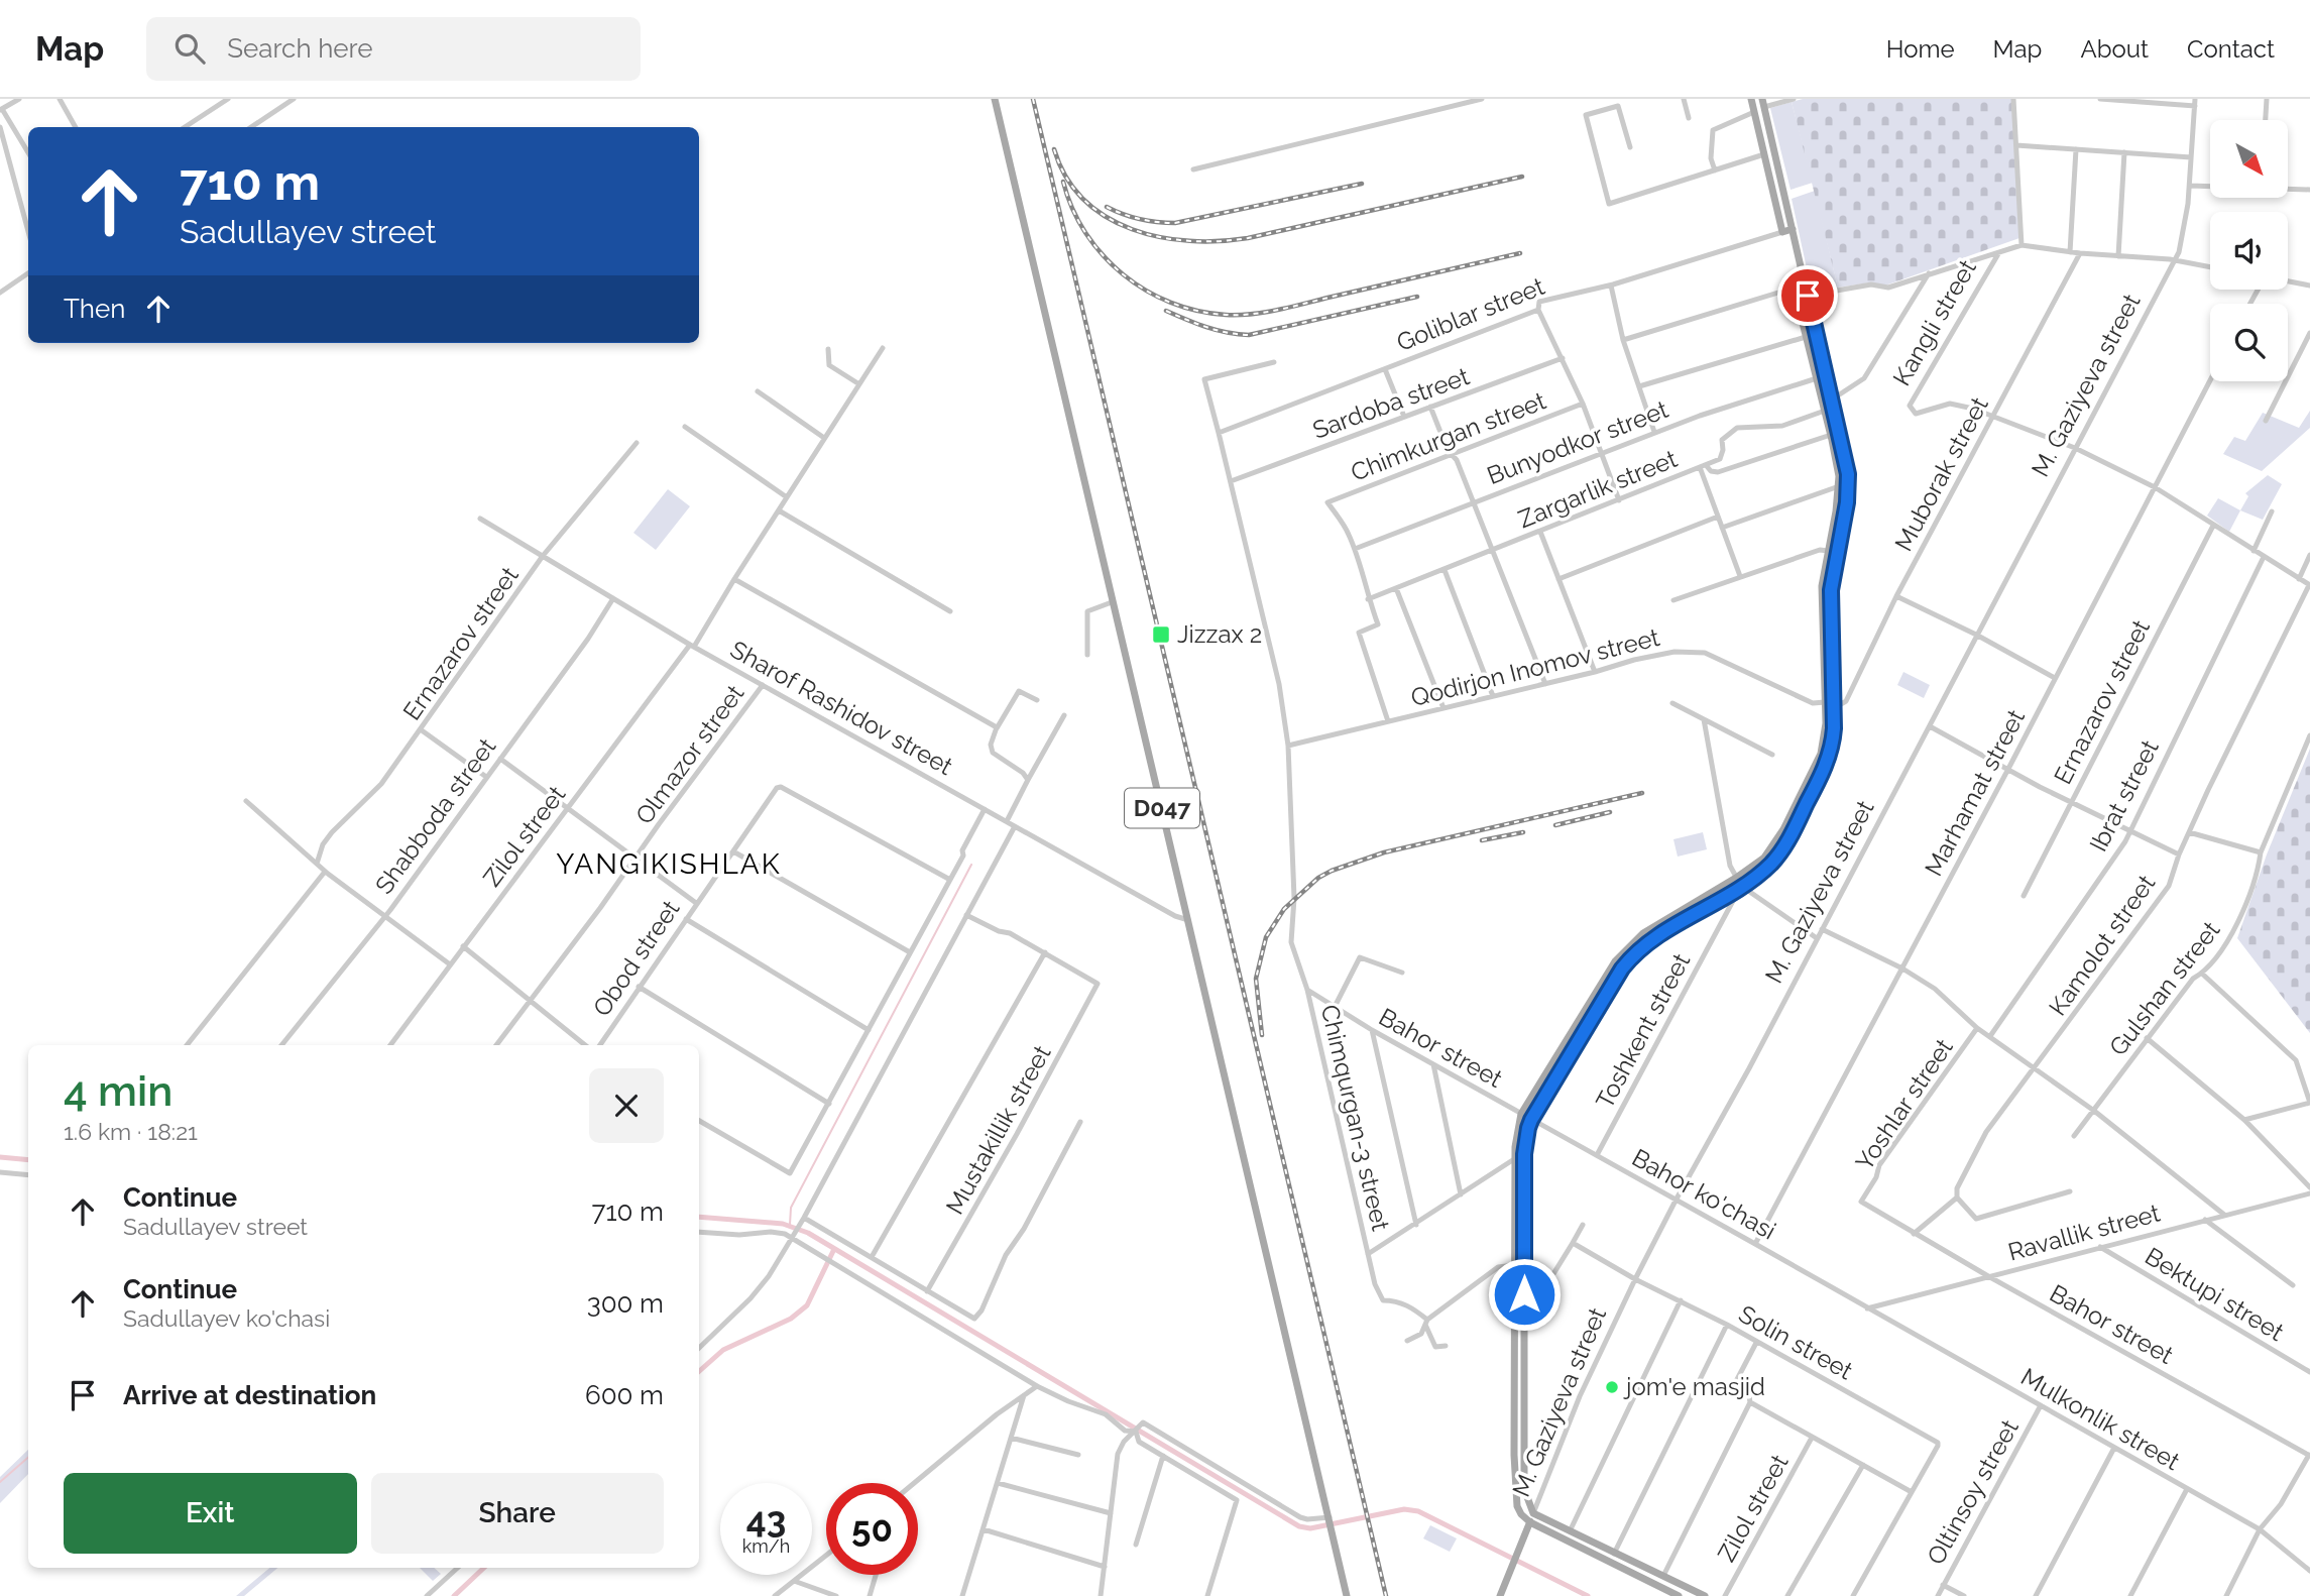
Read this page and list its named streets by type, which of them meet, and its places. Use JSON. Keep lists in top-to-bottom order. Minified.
{"streets":{"main road":["M. Gaziyeva street","D047"],"street":["Goliblar street","Kangli street","Sardoba street","Chimkurgan street","Bunyodkor street","Muborak street","Zargarlik street","Ernazarov street","Qodirjon Inomov street","Sharof Rashidov street","Olmazor street","Marhamat street","Ibrat street","Shabboda street","Zilol street","Kamolot street","Obod street","Gulshan street","Toshkent street","Bahor street","Yoshlar street","Chimqurgan-3 street","Mustakillik street","Bahor ko'chasi","Ravallik street","Bektupi street","Solin street","Mulkonlik street","Oltinsoy street"]},"crossings":[["Goliblar street","Chimqurgan-3 street"],["Kangli street","Muborak street"],["M. Gaziyeva street","Bahor ko'chasi"],["M. Gaziyeva street","Solin street"],["Sardoba street","Chimqurgan-3 street"],["Chimkurgan street","Bunyodkor street"],["Ernazarov street","Sharof Rashidov street"],["Qodirjon Inomov street","Chimqurgan-3 street"],["Sharof Rashidov street","Olmazor street"],["Sharof Rashidov street","D047"],["Sharof Rashidov street","Shabboda street"],["Sharof Rashidov street","Zilol street"],["Marhamat street","Bahor ko'chasi"],["Toshkent street","Bahor ko'chasi"],["Bahor street","Yoshlar street"],["Bahor street","Chimqurgan-3 street"],["Bahor street","Bahor ko'chasi"],["Bahor street","Ravallik street"],["Bahor ko'chasi","Ravallik street"],["Bahor ko'chasi","Mulkonlik street"],["Ravallik street","Bektupi street"],["Ravallik street","Mulkonlik street"],["Mulkonlik street","Oltinsoy street"]],"districts":["YANGIKISHLAK"],"places":{"transit":["Jizzax 2"],"other":["jom'e masjid"]},"north":"bottom right","page":{"header":"Map","search":"Search here","nav":["Home","Map","About","Contact"],"turn":["710 m","Sadullayev street"],"then":"Then","heading":["4 min","1.6 km · 18:21"],"list":[{"name":"Continue","note":"Sadullayev street","value":"710 m"},{"name":"Continue","note":"Sadullayev ko'chasi","value":"300 m"},{"name":"Arrive at destination","value":"600 m"}],"buttons":["Exit","Share"],"speed":"43 km/h","limit":"50"}}
